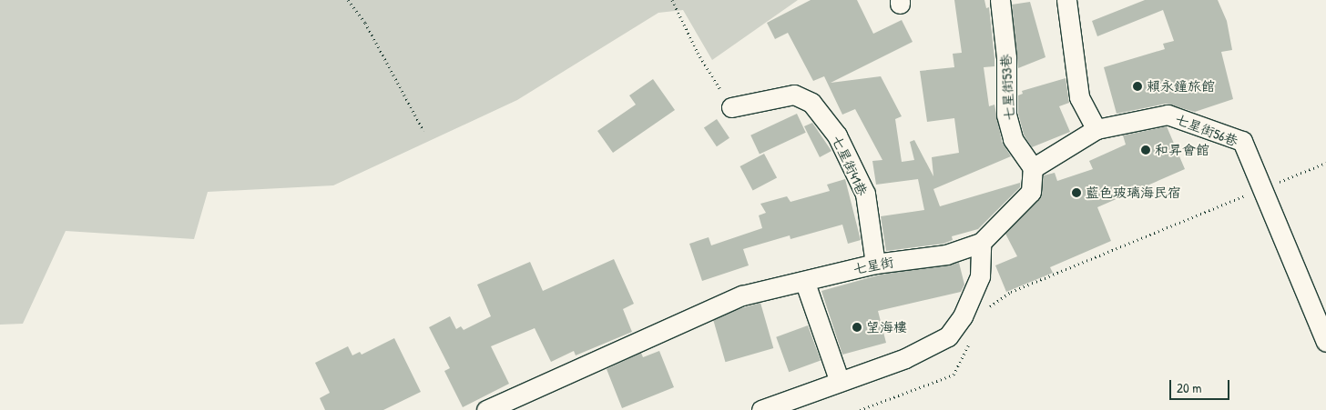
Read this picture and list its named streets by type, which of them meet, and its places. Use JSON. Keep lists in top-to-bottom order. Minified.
{"streets":{"street":["七星街53巷","七星街56巷","七星街41巷","七星街"]},"crossings":[["七星街53巷","七星街"],["七星街41巷","七星街"]],"places":["賴永鐘旅館","和昇會館","藍色玻璃海民宿","望海樓"],"scale_bar":"20 m"}
